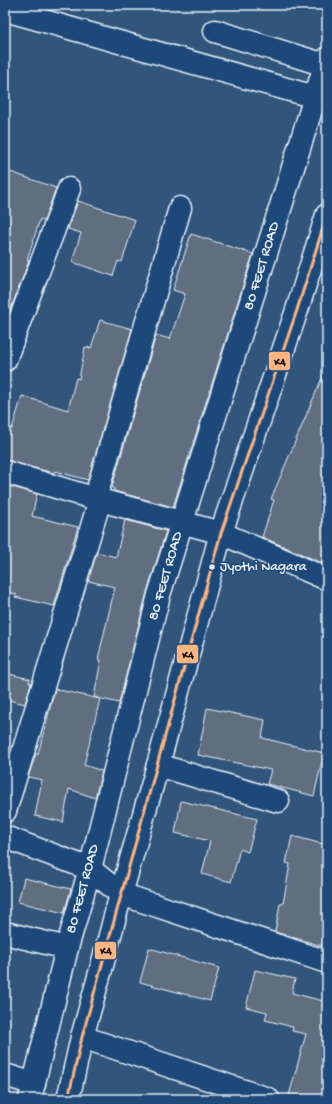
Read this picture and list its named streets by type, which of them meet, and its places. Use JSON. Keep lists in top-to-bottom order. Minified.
{"streets":{"street":["80 FEET ROAD"]},"places":["Jyothi Nagara"],"lines":["transit line K4"]}
